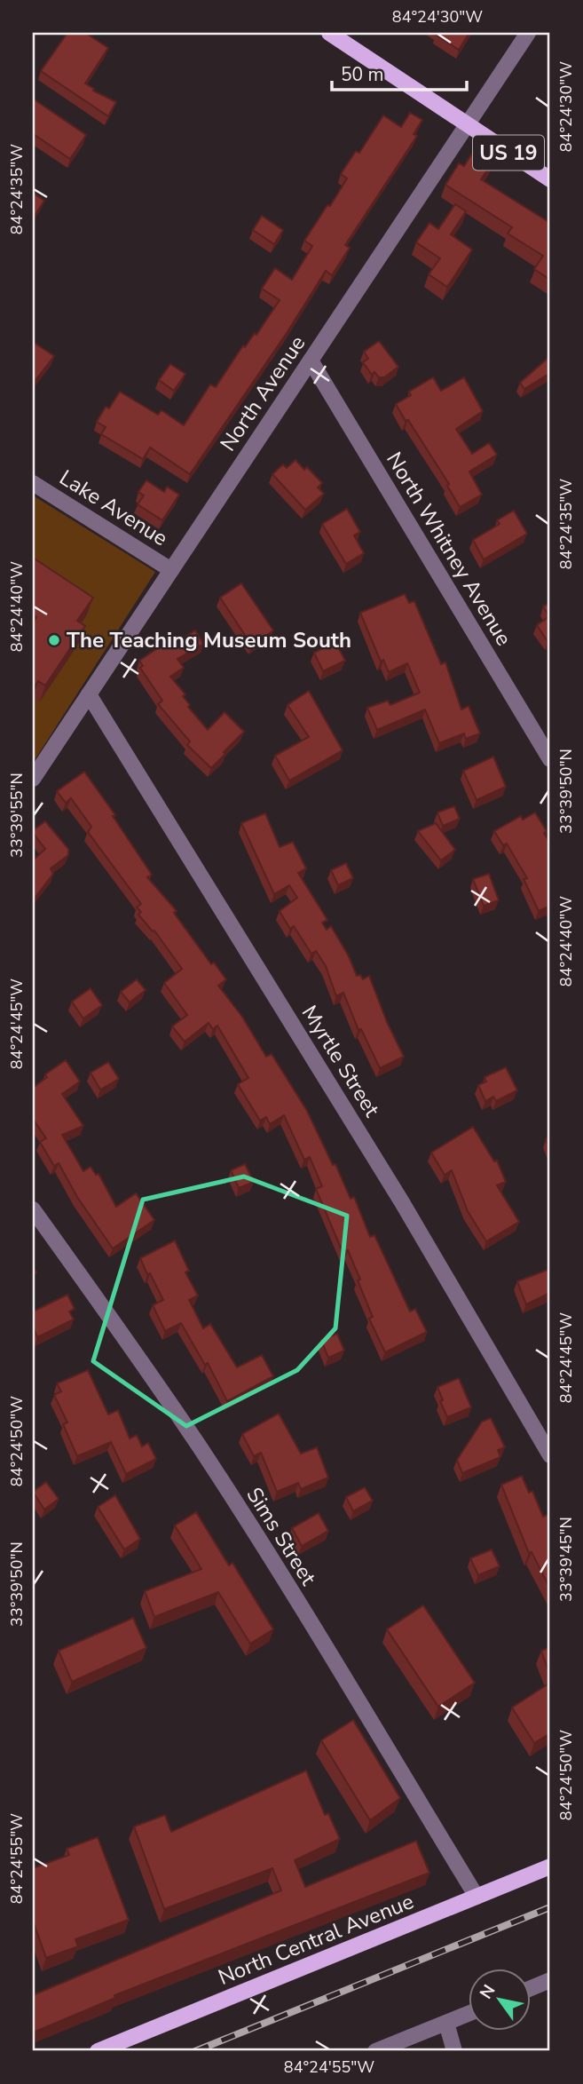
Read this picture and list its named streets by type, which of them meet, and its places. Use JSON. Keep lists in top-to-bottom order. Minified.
{"streets":{"main road":["US 19","North Central Avenue"],"street":["North Avenue","Lake Avenue","North Whitney Avenue","Myrtle Street","Sims Street"]},"crossings":[["US 19","North Avenue"],["North Avenue","Lake Avenue"],["North Avenue","North Whitney Avenue"],["North Avenue","Myrtle Street"],["Sims Street","North Central Avenue"]],"places":["The Teaching Museum South"],"scale_bar":"50 m","north":"top left","coordinates":["84°24'30\"W","84°24'35\"W","84°24'40\"W","33°39'50\"N","33°39'55\"N","84°24'45\"W","84°24'50\"W","33°39'45\"N","84°24'55\"W"]}
